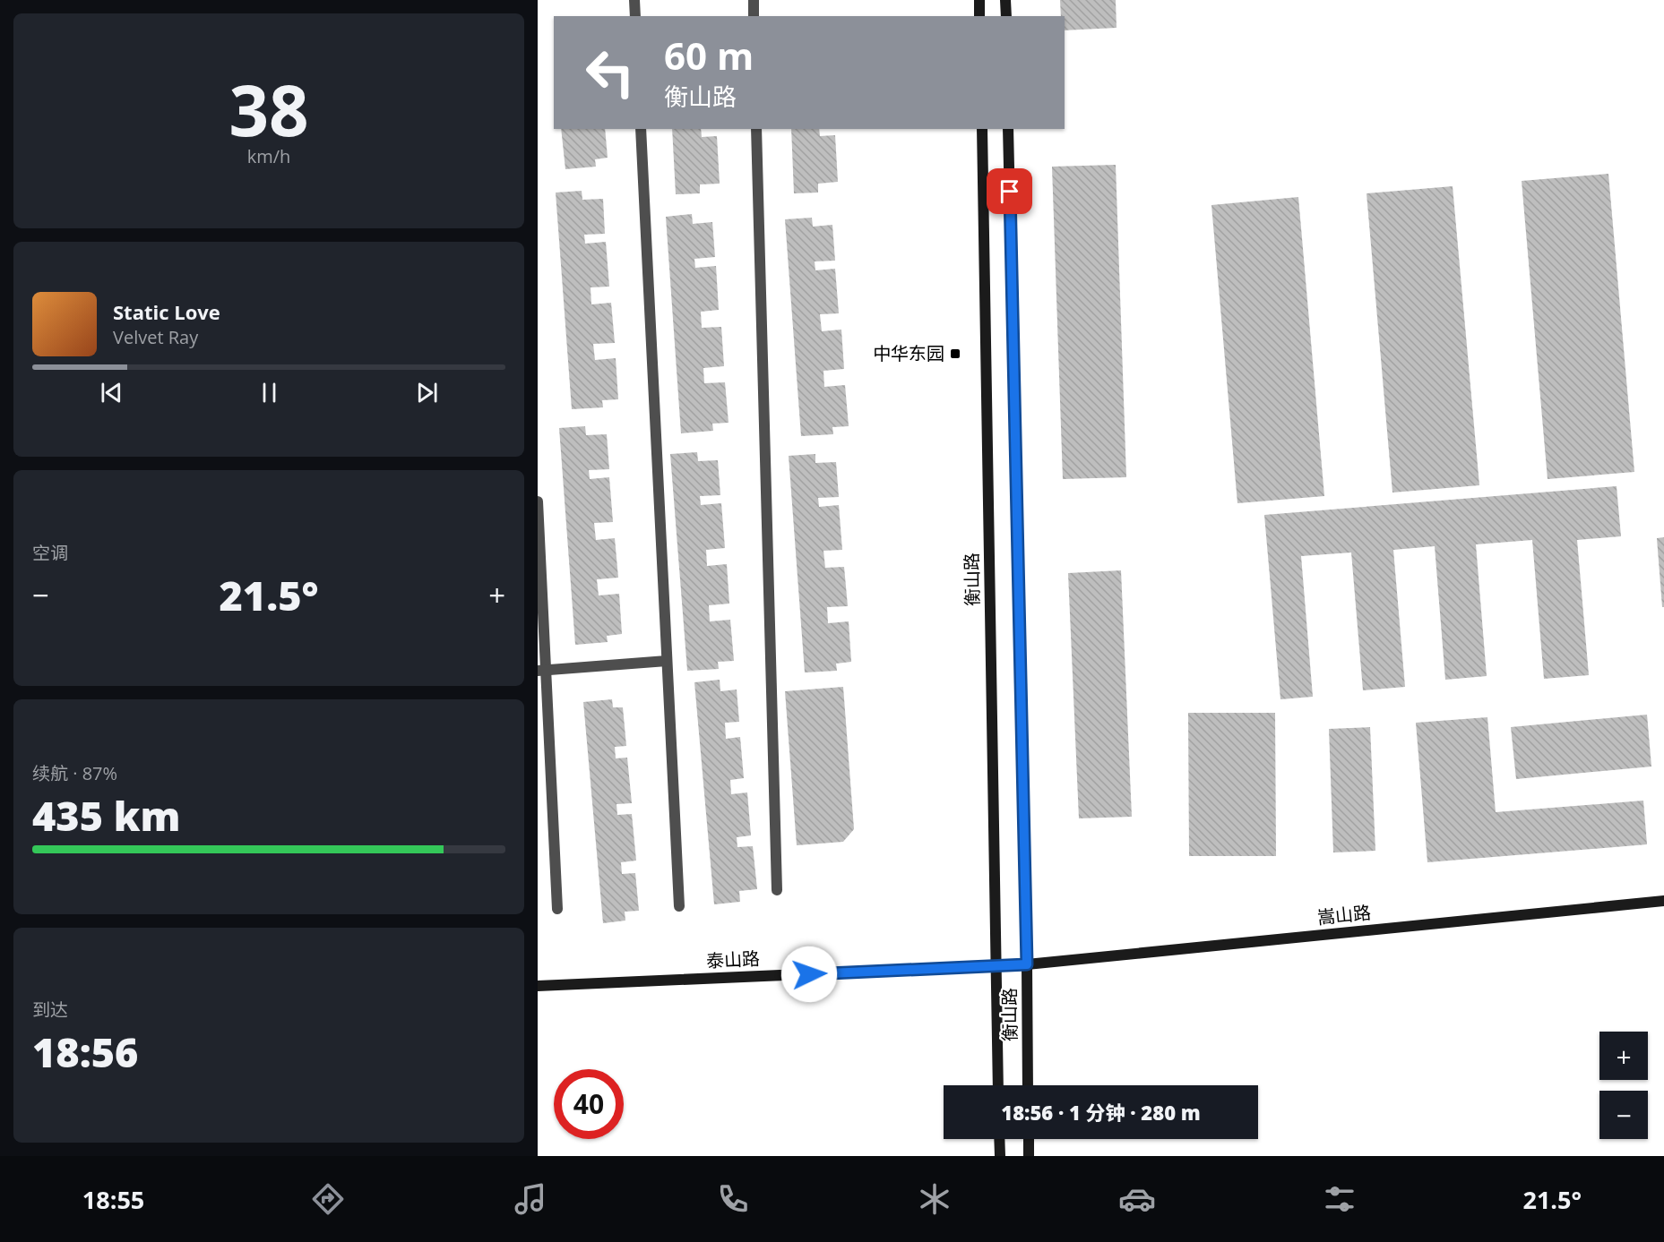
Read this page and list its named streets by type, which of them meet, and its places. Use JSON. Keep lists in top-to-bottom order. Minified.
{"streets":{"street":["衡山路","嵩山路","泰山路"]},"crossings":[["衡山路","嵩山路"],["衡山路","泰山路"],["嵩山路","泰山路"]],"places":{"transit":["中华东园"]},"page":{"tile":[["38","km/h"],"空调",["续航 · 87%","435 km"],["到达","18:56"]],"turn":["60 m","衡山路"],"song":["Static Love","Velvet Ray"],"heat":["−","21.5°","+"],"map_buttons":["+","−"],"limit":"40","trip":"18:56 · 1 分钟 · 280 m","tabs":["18:55","21.5°"]}}
